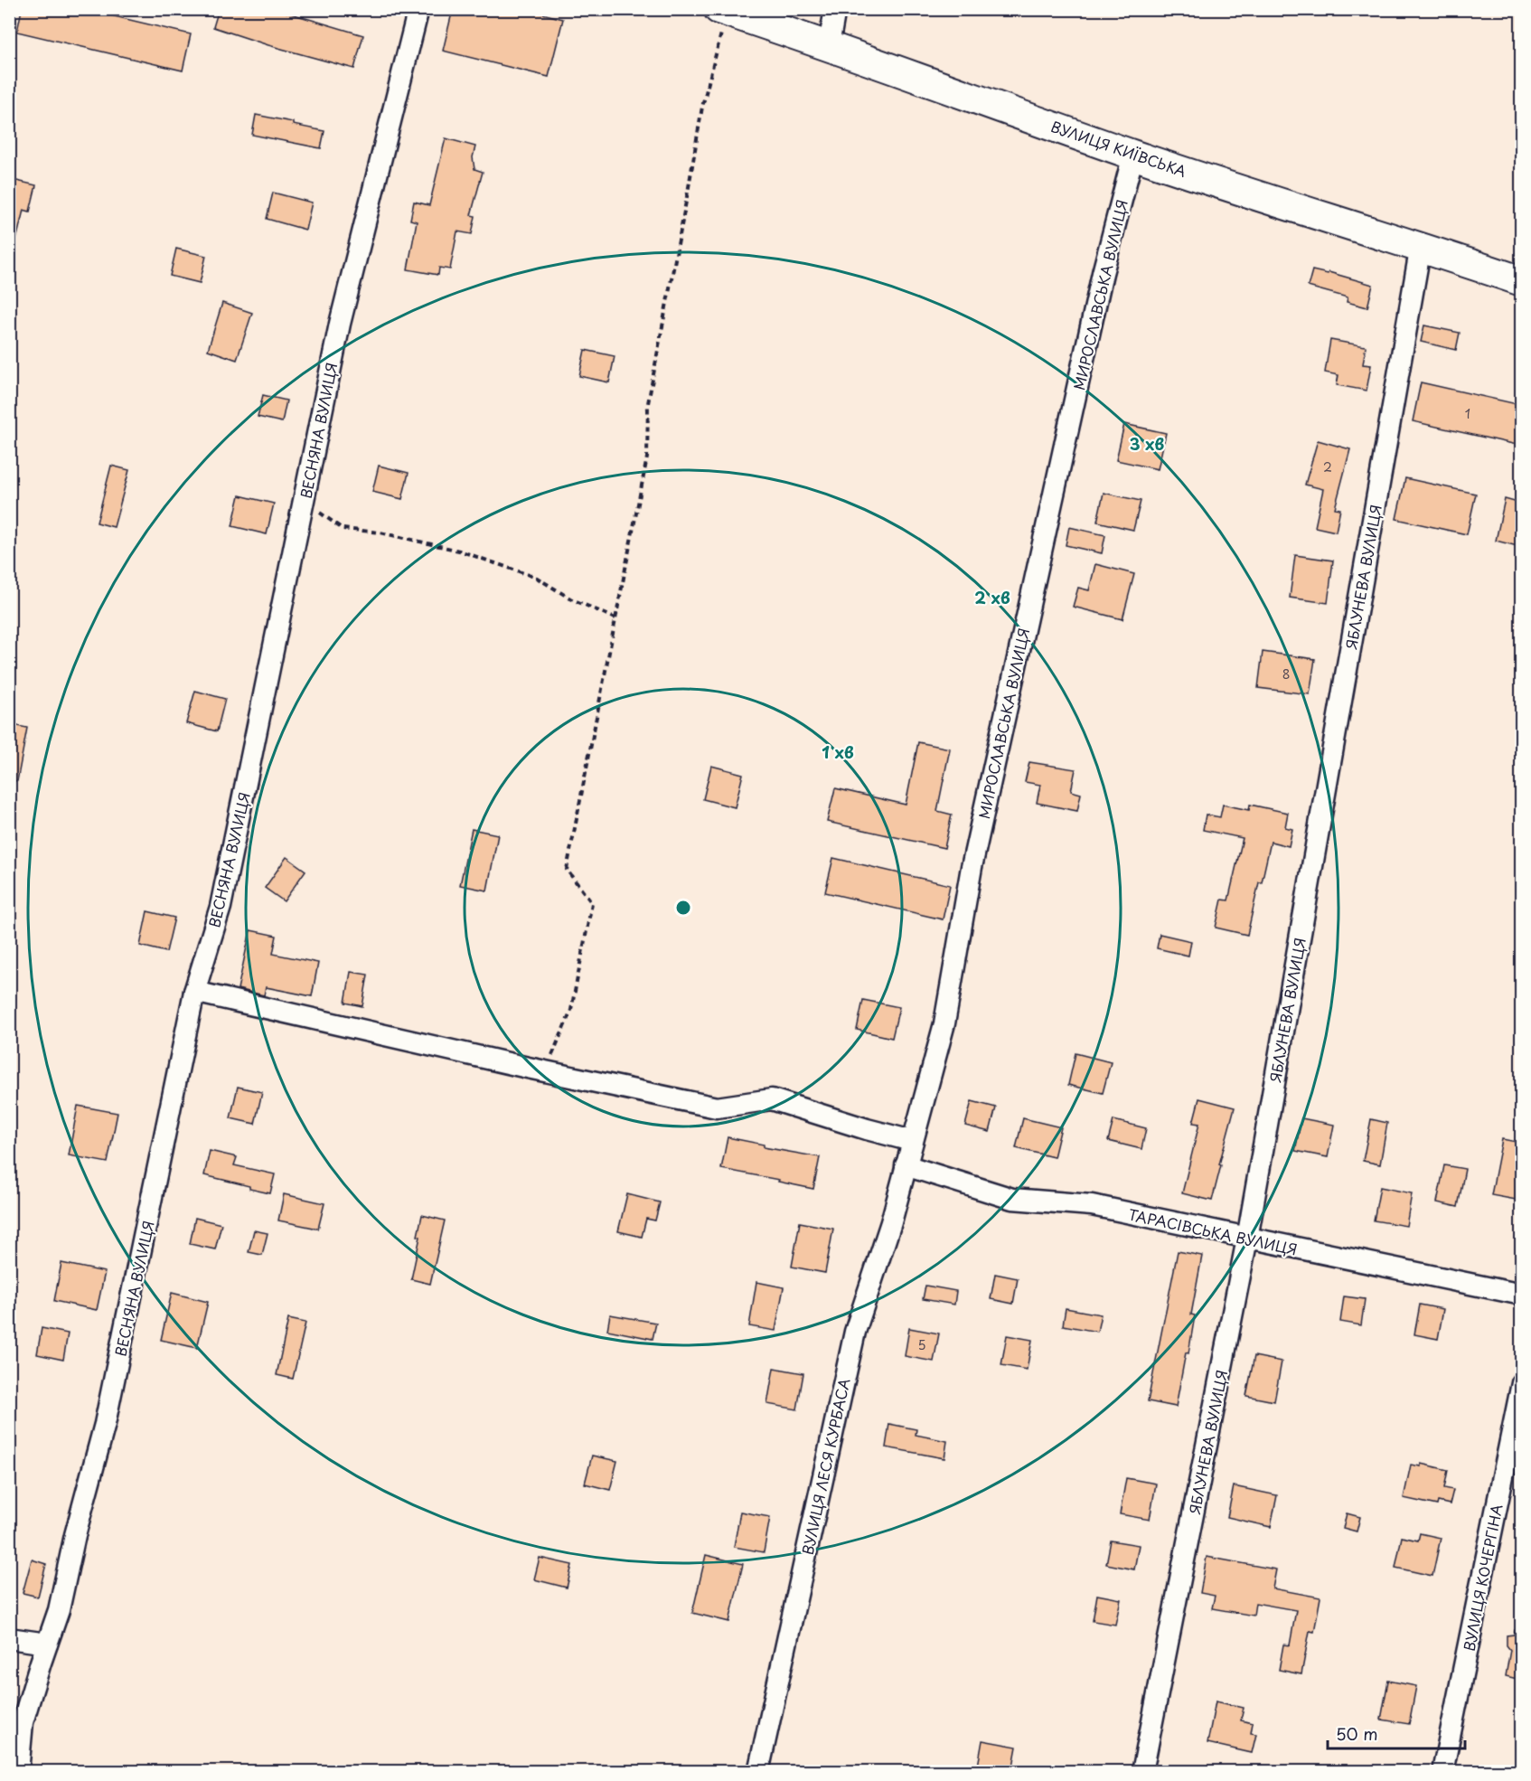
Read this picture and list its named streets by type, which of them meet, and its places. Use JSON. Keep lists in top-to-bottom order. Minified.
{"streets":{"street":["ВУЛИЦЯ КИЇВСЬКА","МИРОСЛАВСЬКА ВУЛИЦЯ","ВЕСНЯНА ВУЛИЦЯ","ЯБЛУНЕВА ВУЛИЦЯ","ТАРАСІВСЬКА ВУЛИЦЯ","ВУЛИЦЯ ЛЕСЯ КУРБАСА","ВУЛИЦЯ КОЧЕРГІНА"]},"crossings":[["ВУЛИЦЯ КИЇВСЬКА","МИРОСЛАВСЬКА ВУЛИЦЯ"],["ВУЛИЦЯ КИЇВСЬКА","ЯБЛУНЕВА ВУЛИЦЯ"],["МИРОСЛАВСЬКА ВУЛИЦЯ","ТАРАСІВСЬКА ВУЛИЦЯ"],["МИРОСЛАВСЬКА ВУЛИЦЯ","ВУЛИЦЯ ЛЕСЯ КУРБАСА"],["ЯБЛУНЕВА ВУЛИЦЯ","ТАРАСІВСЬКА ВУЛИЦЯ"],["ТАРАСІВСЬКА ВУЛИЦЯ","ВУЛИЦЯ ЛЕСЯ КУРБАСА"]],"house_numbers":["1","2","8","5"],"scale_bar":"50 m","rings":["3 хв","2 хв","1 хв"]}
